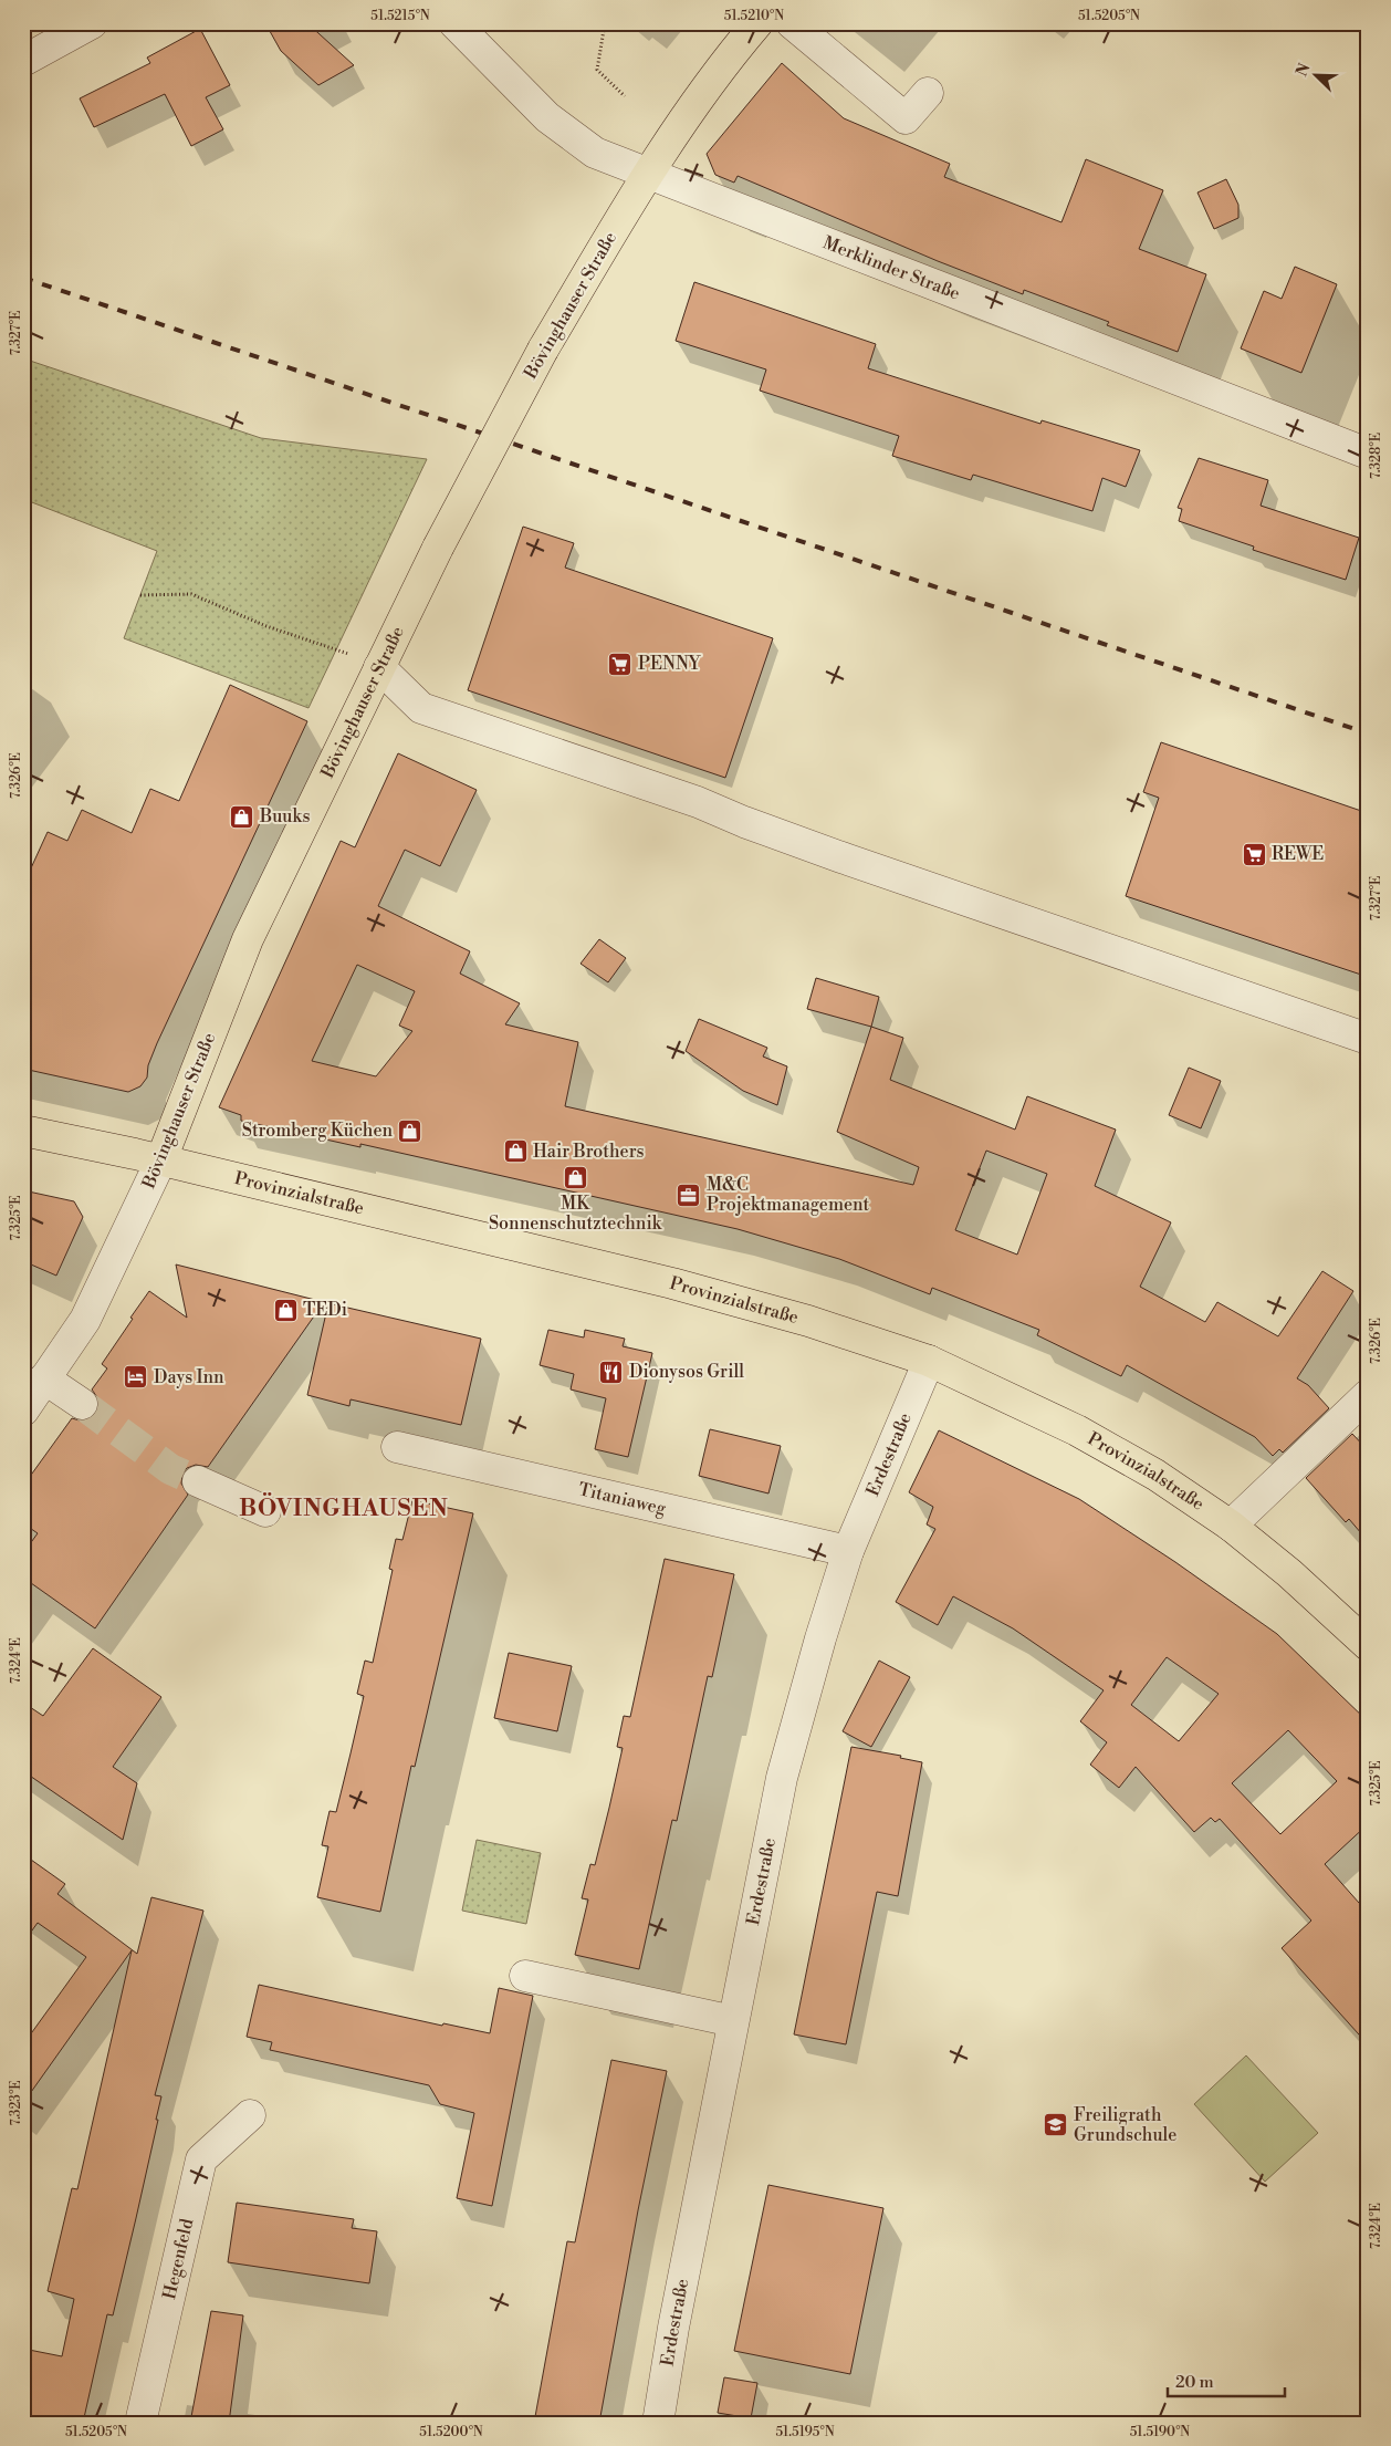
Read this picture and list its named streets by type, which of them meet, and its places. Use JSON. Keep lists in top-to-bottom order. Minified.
{"streets":{"main road":["Bövinghauser Straße","Provinzialstraße"],"street":["Merklinder Straße","Erdestraße","Titaniaweg","Hegenfeld"]},"crossings":[["Merklinder Straße","Bövinghauser Straße"],["Bövinghauser Straße","Provinzialstraße"],["Provinzialstraße","Erdestraße"],["Erdestraße","Titaniaweg"]],"districts":["BÖVINGHAUSEN"],"places":{"supermarket":["PENNY","REWE"],"shop":["Buuks","Stromberg Küchen","Hair Brothers","MK Sonnenschutztechnik","TEDi"],"office":["M&C Projektmanagement"],"restaurant":["Dionysos Grill"],"hotel":["Days Inn"],"school or university":["Freiligrath Grundschule"]},"scale_bar":"20 m","north":"top left","coordinates":["51.5215°N","51.5210°N","51.5205°N","7.327°E","7.328°E","7.326°E","7.325°E","7.324°E","7.323°E","51.5200°N","51.5195°N","51.5190°N"]}
